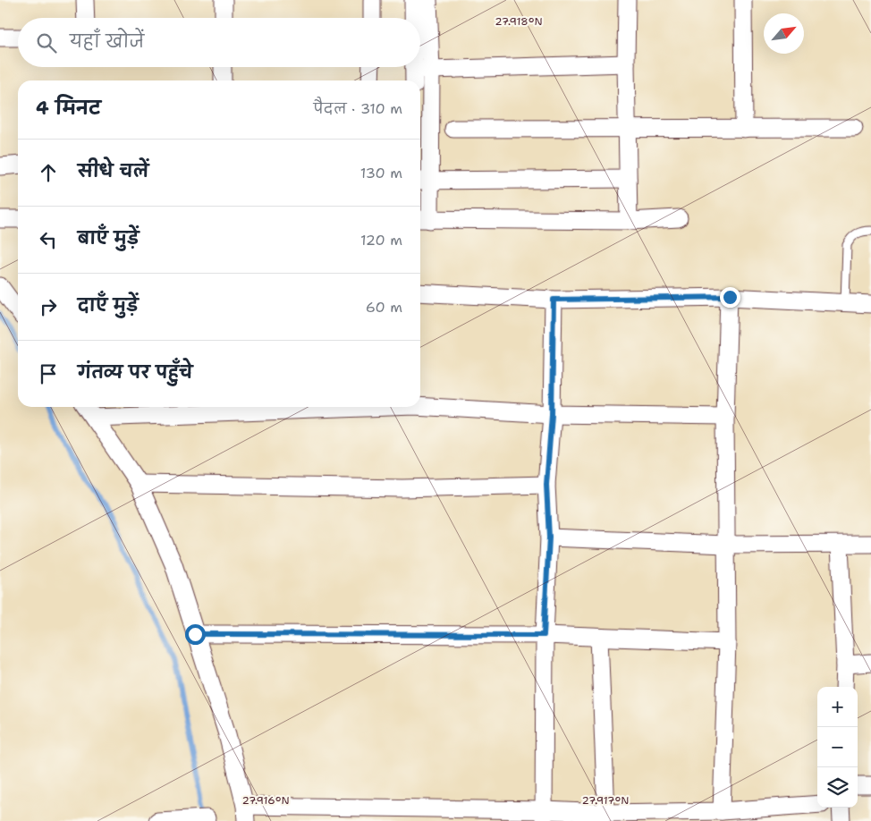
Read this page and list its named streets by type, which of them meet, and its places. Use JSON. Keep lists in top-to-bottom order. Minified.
{"north":"top right","page":{"search":"यहाँ खोजें","heading":["4 मिनट","पैदल · 310 m"],"list":[["सीधे चलें","130 m"],["बाएँ मुड़ें","120 m"],["दाएँ मुड़ें","60 m"],"गंतव्य पर पहुँचे"],"map_buttons":["+","−"]},"coordinates":["27.918°N","27.916°N","27.917°N"]}
